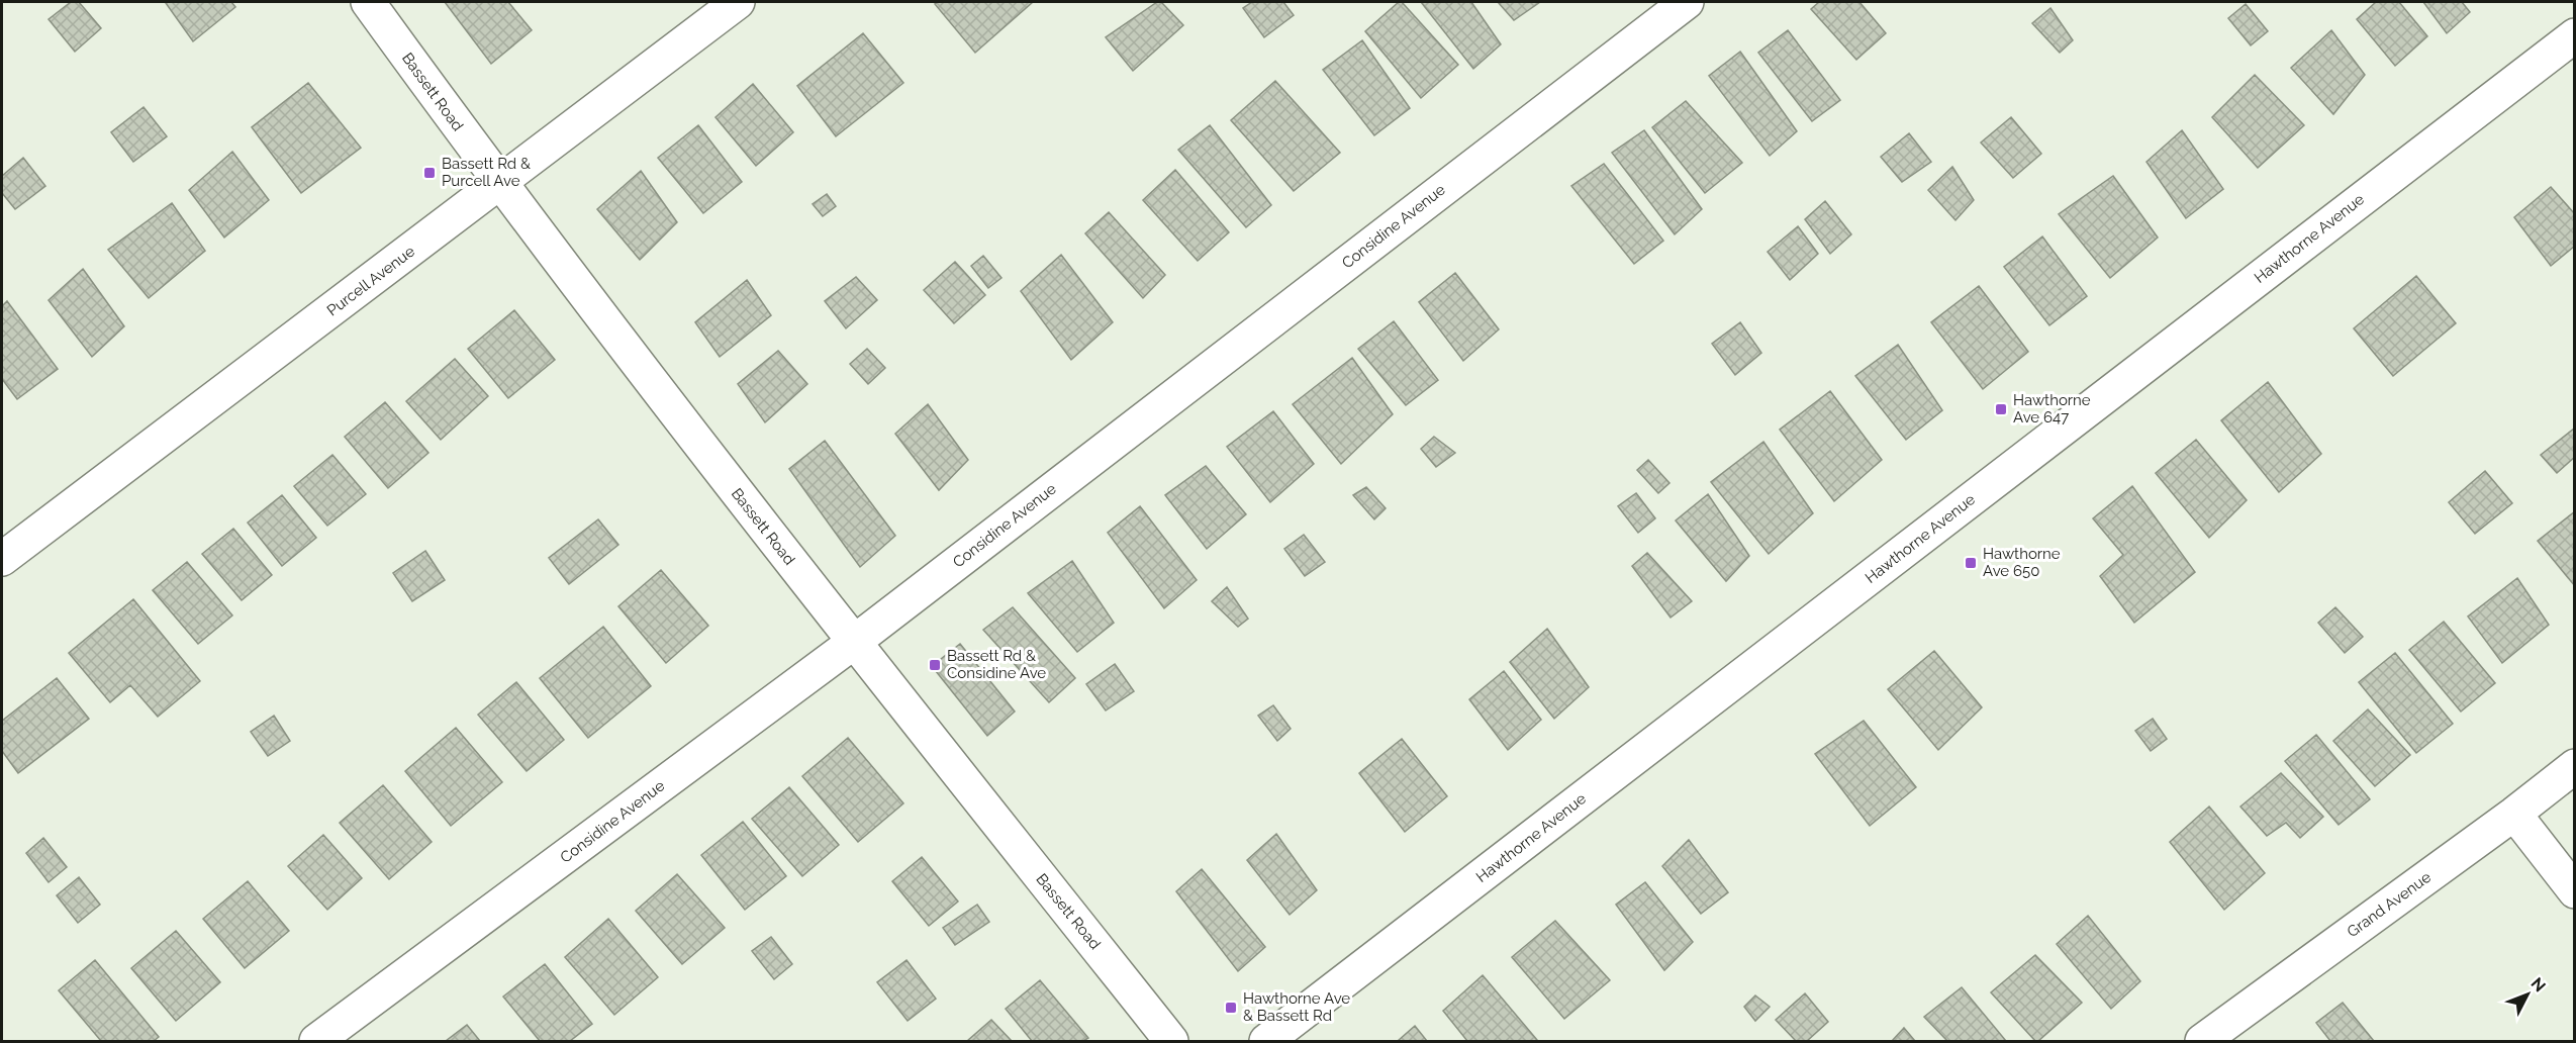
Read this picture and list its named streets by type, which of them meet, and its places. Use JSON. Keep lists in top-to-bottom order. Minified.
{"streets":{"street":["Bassett Road","Considine Avenue","Hawthorne Avenue","Purcell Avenue","Grand Avenue"]},"crossings":[["Bassett Road","Considine Avenue"],["Bassett Road","Purcell Avenue"]],"places":{"transit":["Bassett Rd & Purcell Ave","Hawthorne Ave 647","Hawthorne Ave 650","Bassett Rd & Considine Ave","Hawthorne Ave & Bassett Rd"]},"north":"top right"}
